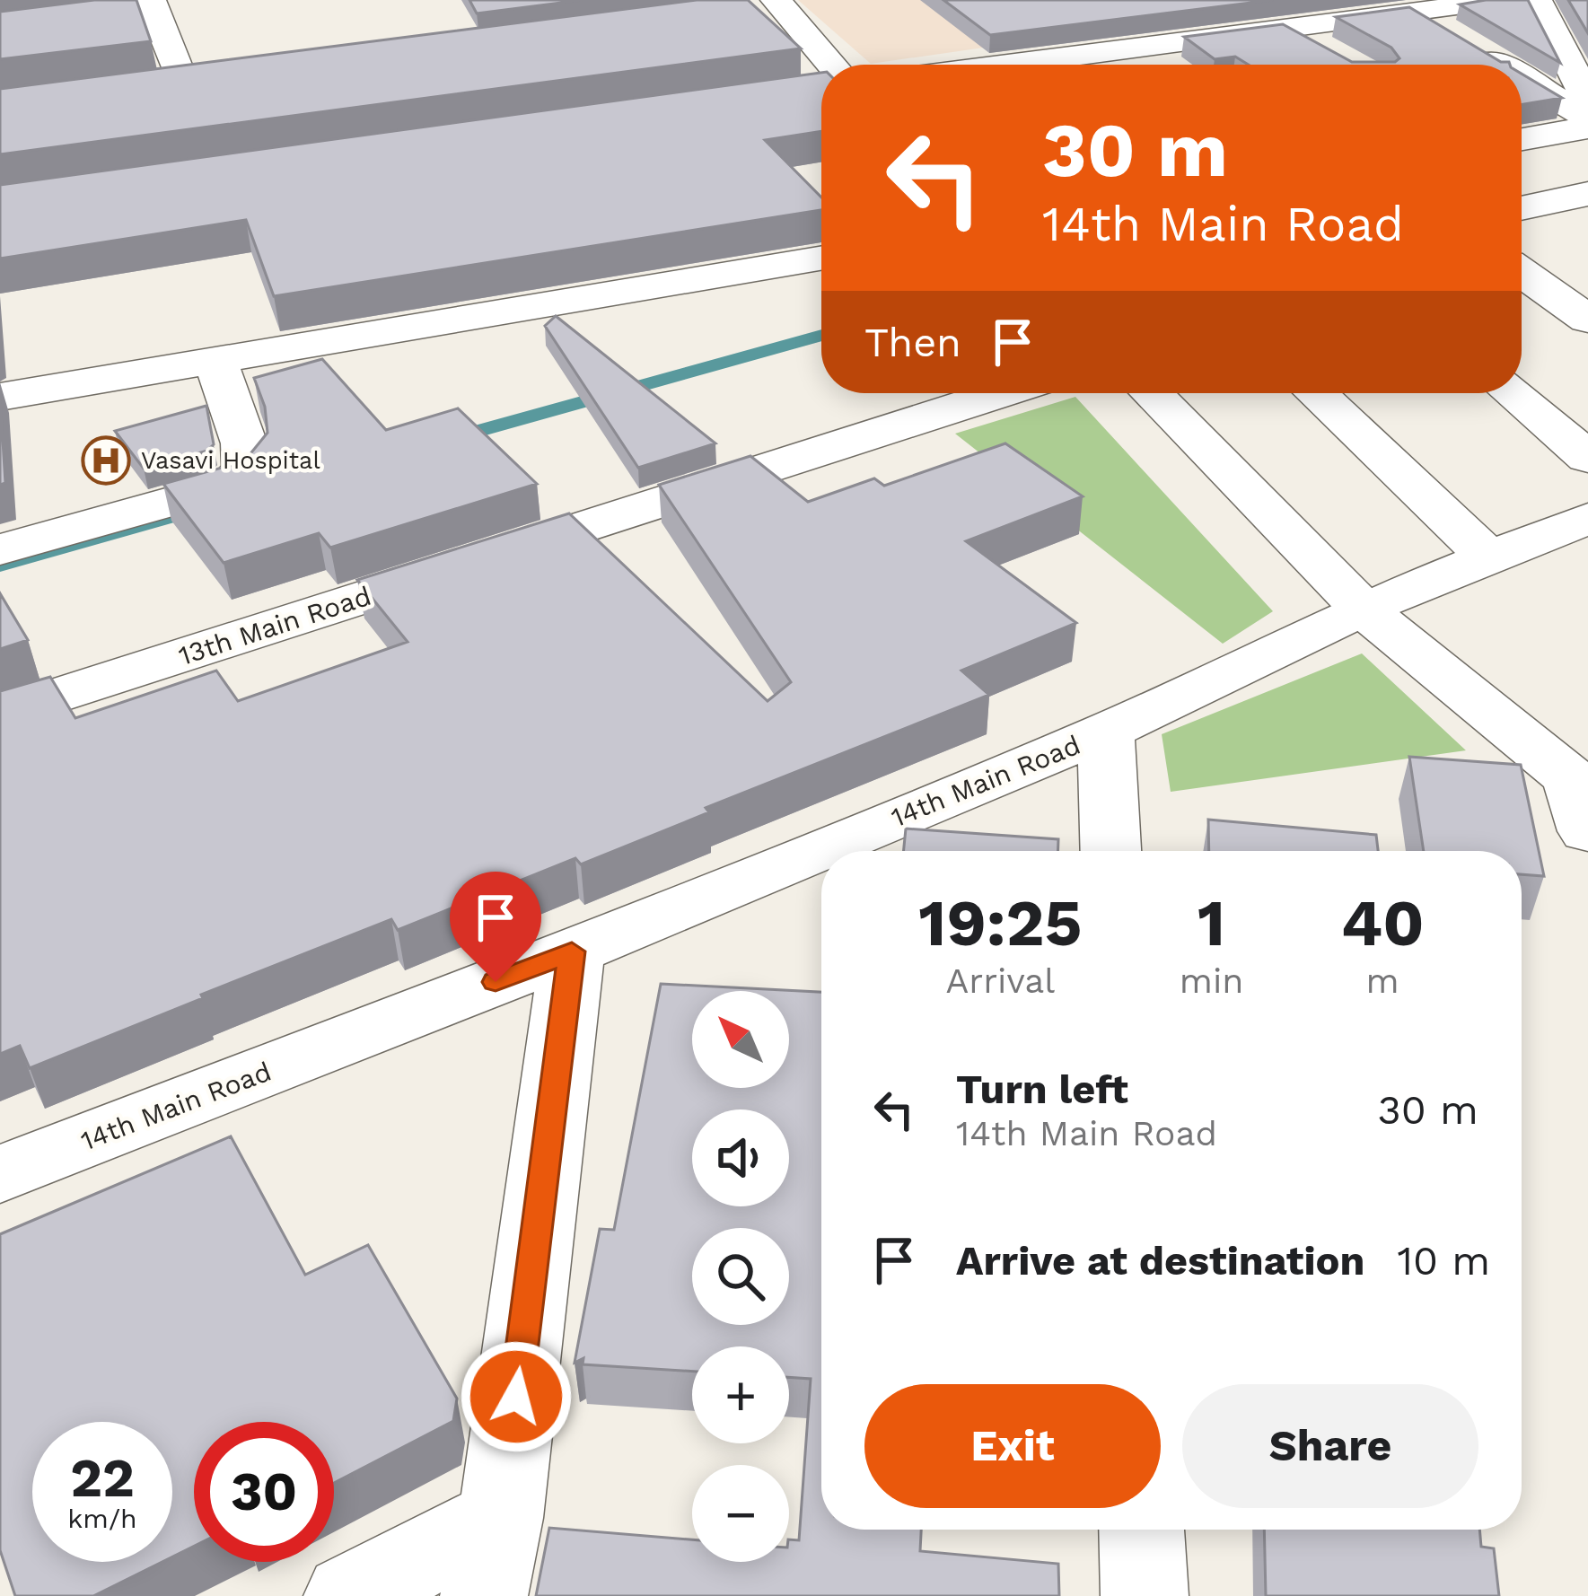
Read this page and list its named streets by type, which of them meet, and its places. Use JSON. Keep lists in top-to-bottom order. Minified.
{"streets":{"street":["13th Main Road","14th Main Road"]},"places":{"hospital":["Vasavi Hospital"]},"north":"top left","page":{"turn":["30 m","14th Main Road"],"then":"Then","eta":["19:25","Arrival","1","min","40","m"],"map_buttons":["+","−"],"list":[{"name":"Turn left","note":"14th Main Road","value":"30 m"},{"name":"Arrive at destination","value":"10 m"}],"buttons":["Exit","Share"],"speed":"22 km/h","limit":"30"}}
